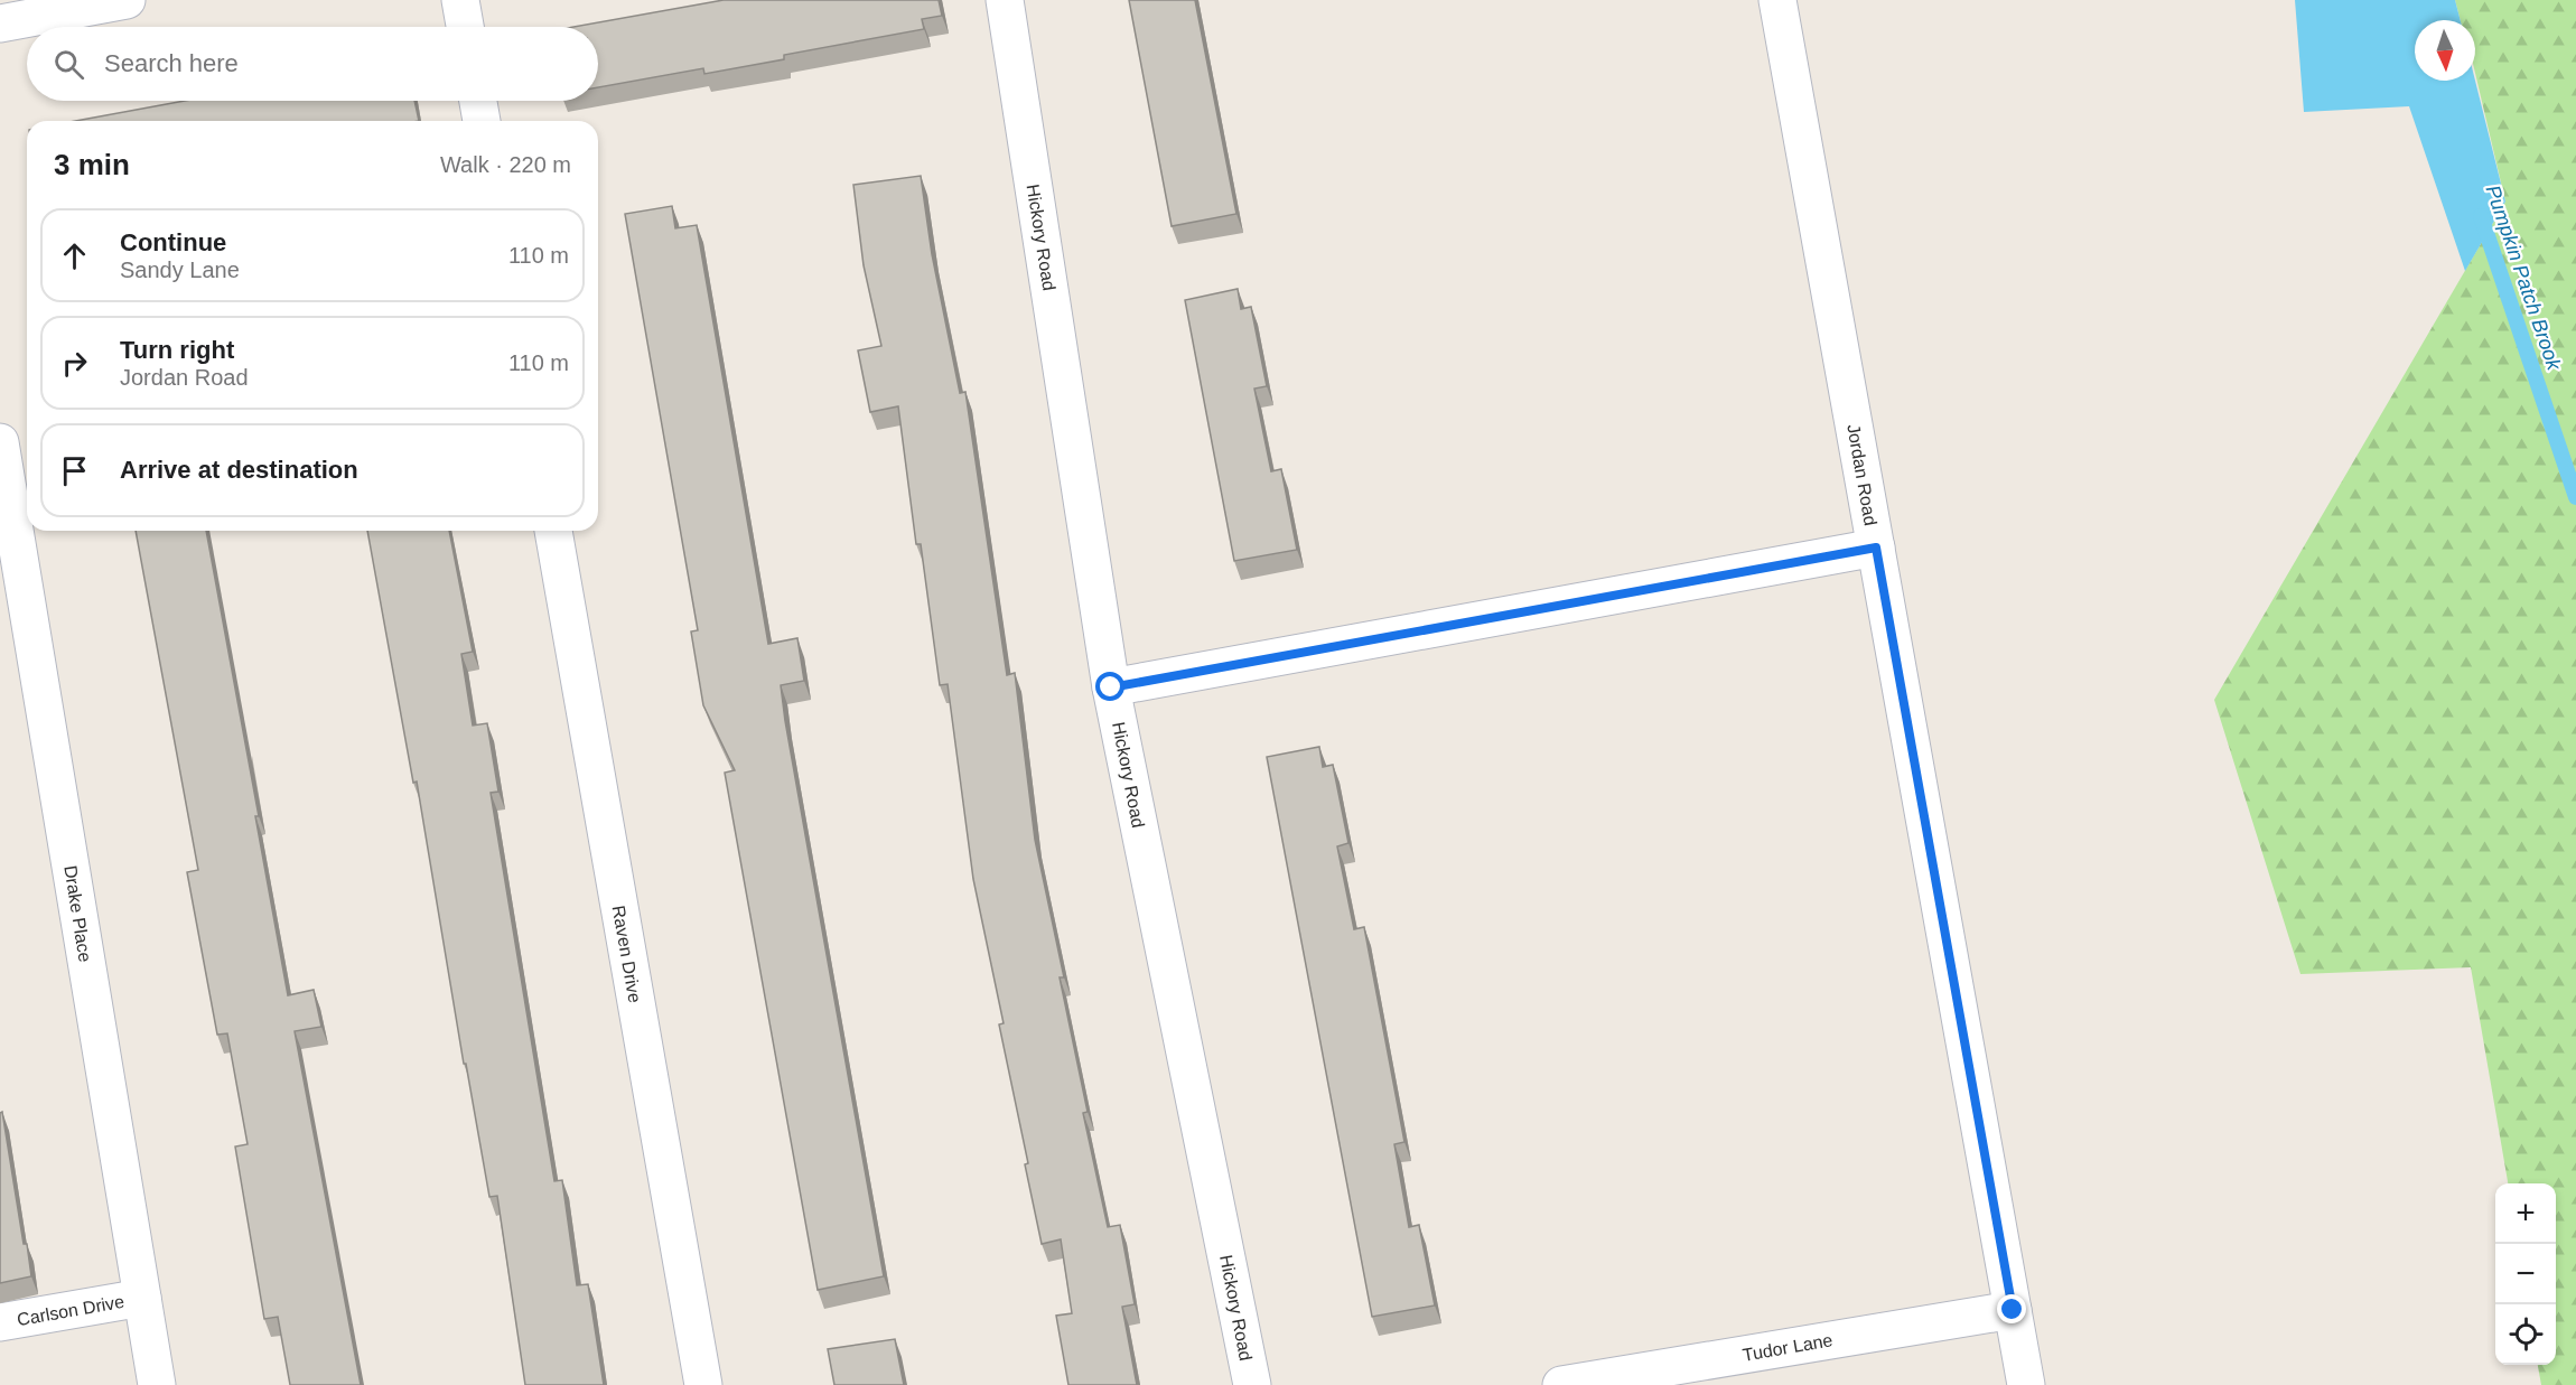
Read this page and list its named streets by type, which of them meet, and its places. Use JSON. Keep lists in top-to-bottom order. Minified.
{"streets":{"street":["Hickory Road","Jordan Road","Drake Place","Raven Drive","Carlson Drive","Tudor Lane"]},"crossings":[["Jordan Road","Tudor Lane"],["Drake Place","Carlson Drive"]],"water":["Pumpkin Patch Brook"],"north":"bottom","page":{"search":"Search here","heading":["3 min","Walk · 220 m"],"list":[["Continue","Sandy Lane","110 m"],["Turn right","Jordan Road","110 m"],"Arrive at destination"],"map_buttons":["+","−"]}}
